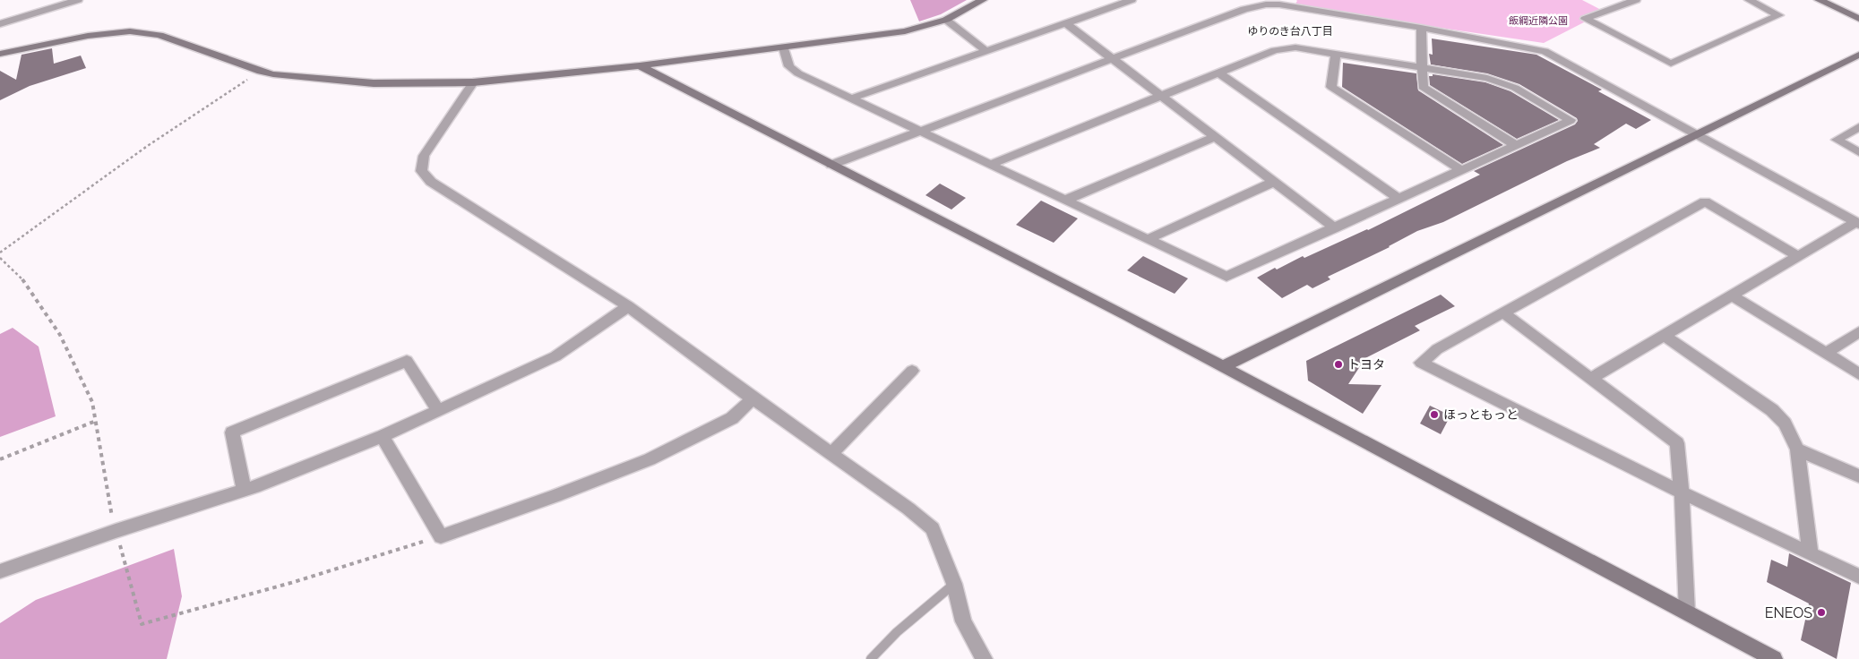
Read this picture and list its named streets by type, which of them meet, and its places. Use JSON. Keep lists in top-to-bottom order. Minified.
{"districts":["ゆりのき台八丁目"],"parks":["飯綱近隣公園"],"places":["トヨタ","ほっともっと","ENEOS"]}
